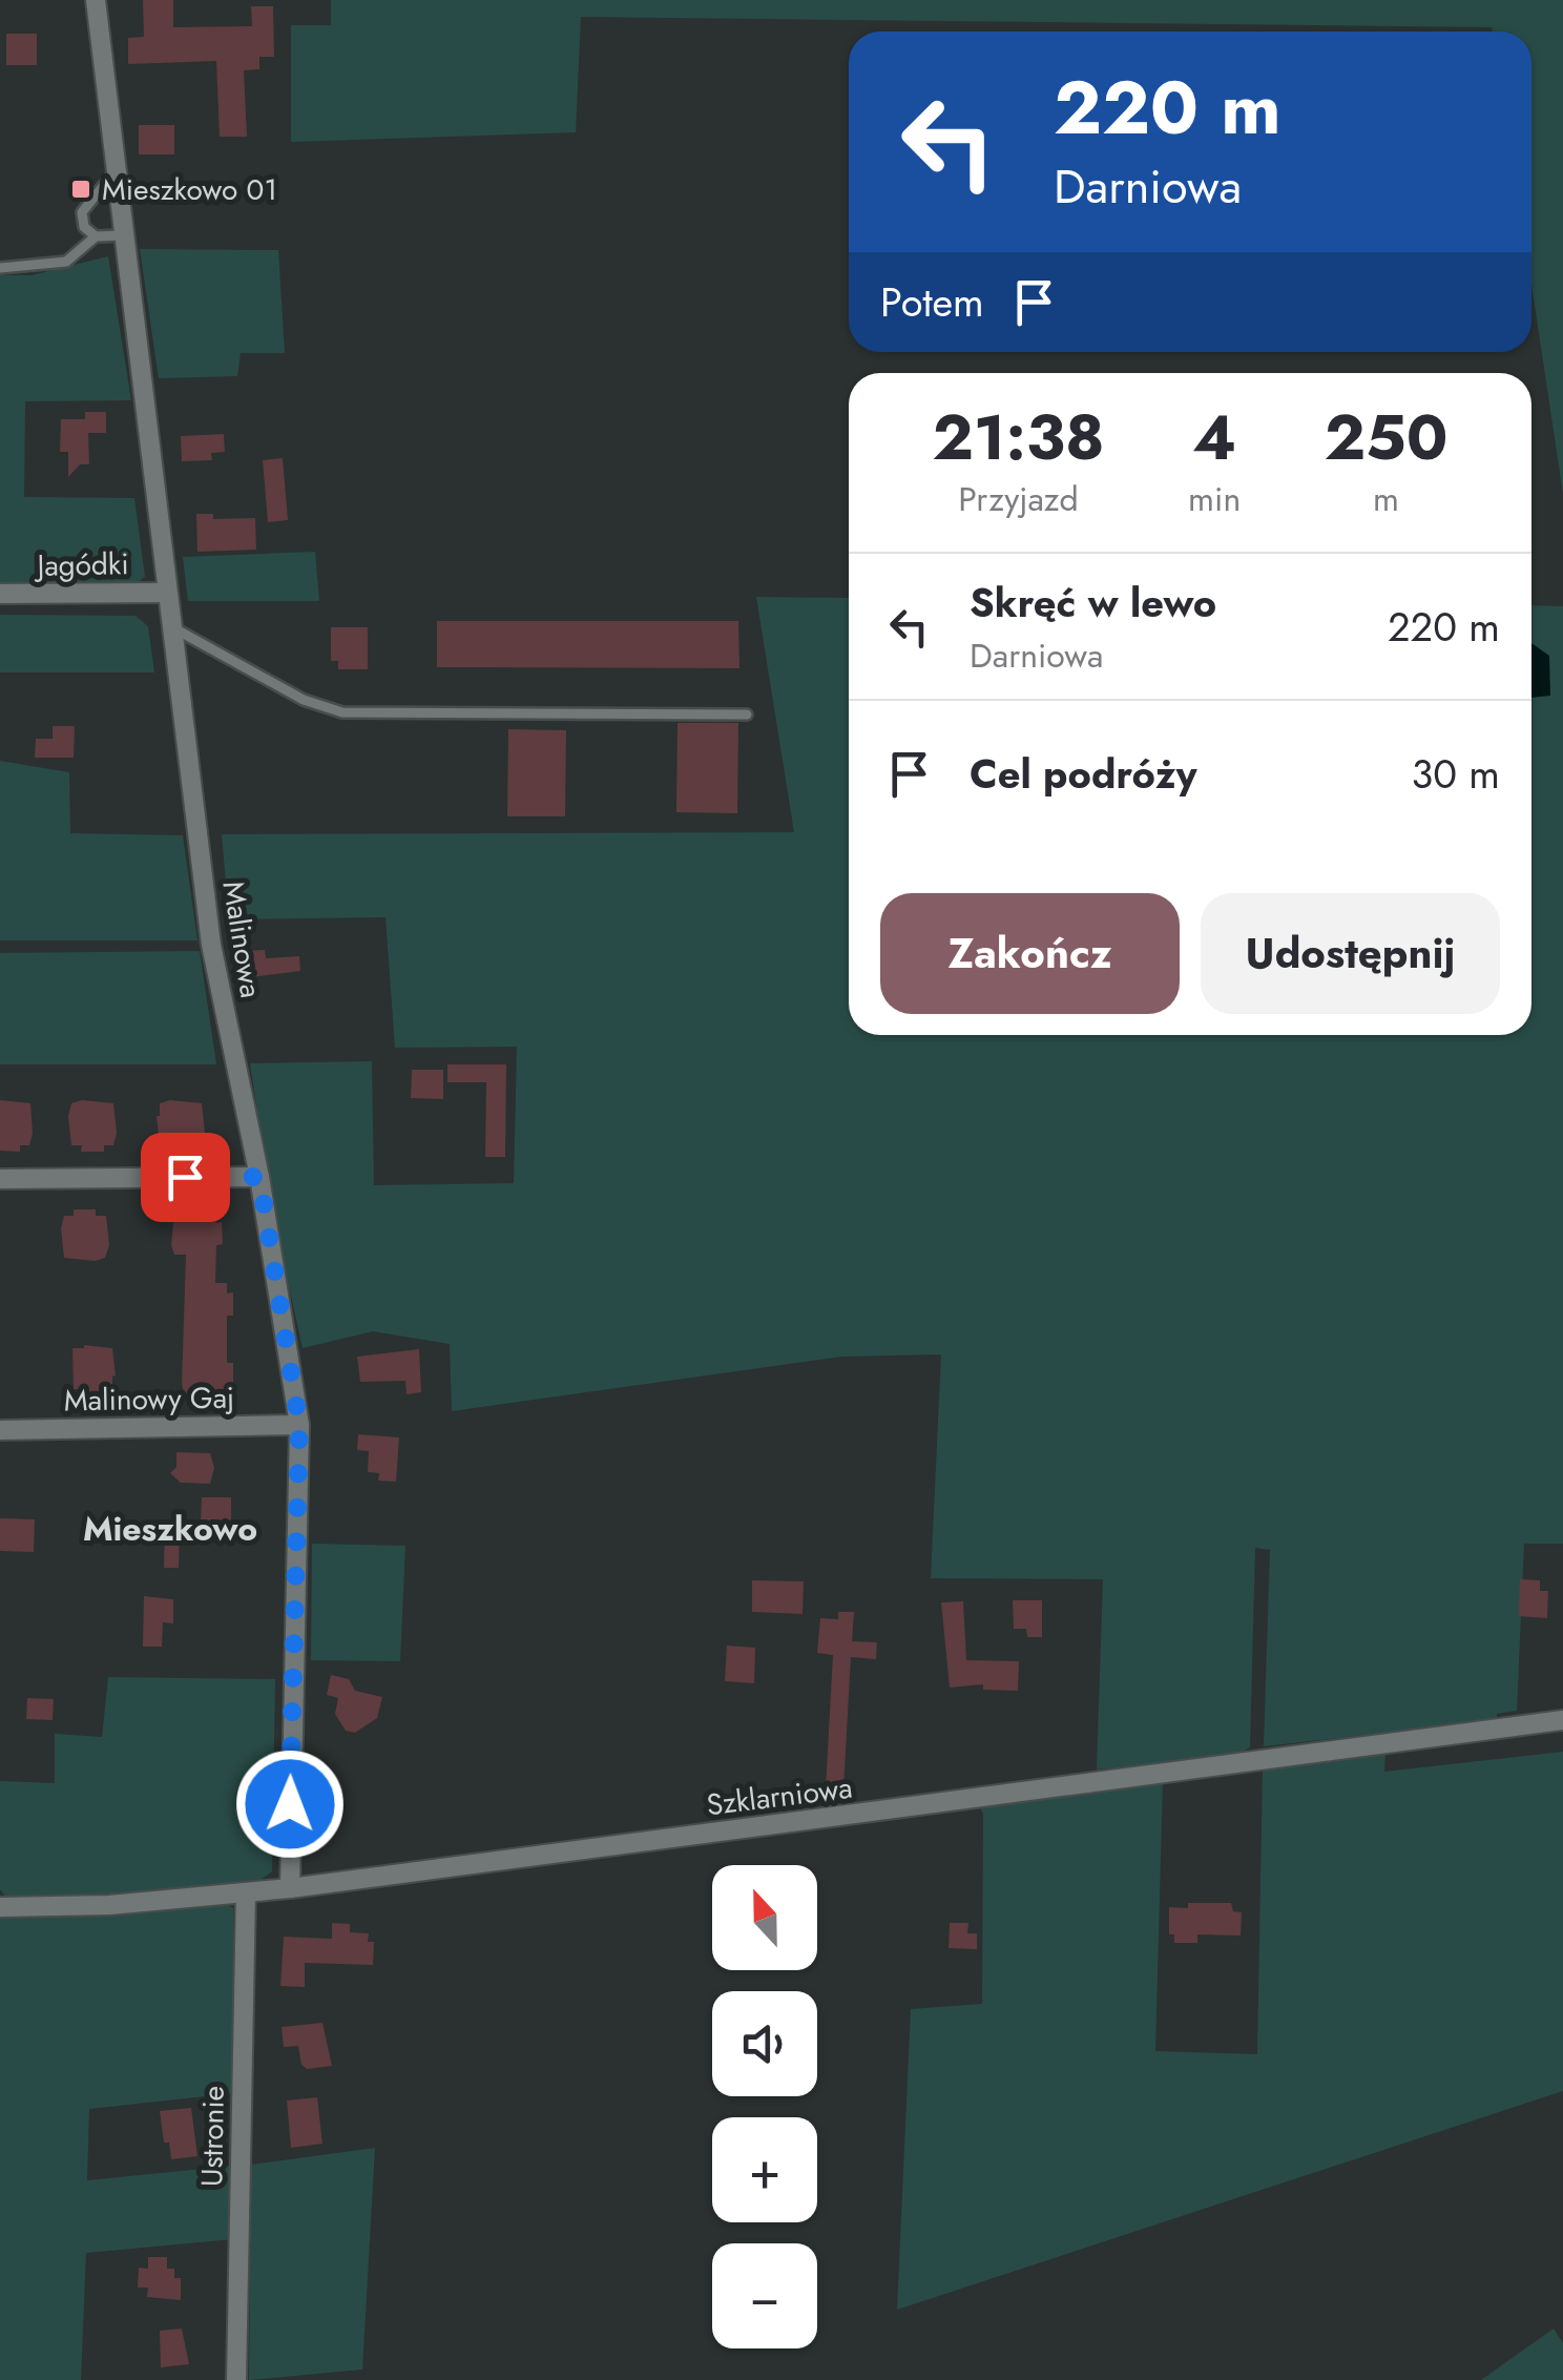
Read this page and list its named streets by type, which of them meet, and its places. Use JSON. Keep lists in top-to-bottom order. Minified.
{"streets":{"street":["Jagódki","Malinowa","Malinowy Gaj","Szklarniowa","Ustronie"]},"crossings":[["Jagódki","Malinowa"],["Malinowa","Malinowy Gaj"],["Malinowa","Szklarniowa"],["Szklarniowa","Ustronie"]],"districts":["Mieszkowo"],"places":{"transit":["Mieszkowo 01"]},"north":"top","page":{"turn":["220 m","Darniowa"],"then":"Potem","eta":["21:38","Przyjazd","4","min","250","m"],"list":[{"name":"Skręć w lewo","note":"Darniowa","value":"220 m"},{"name":"Cel podróży","value":"30 m"}],"buttons":["Zakończ","Udostępnij"],"map_buttons":["+","−"]}}
